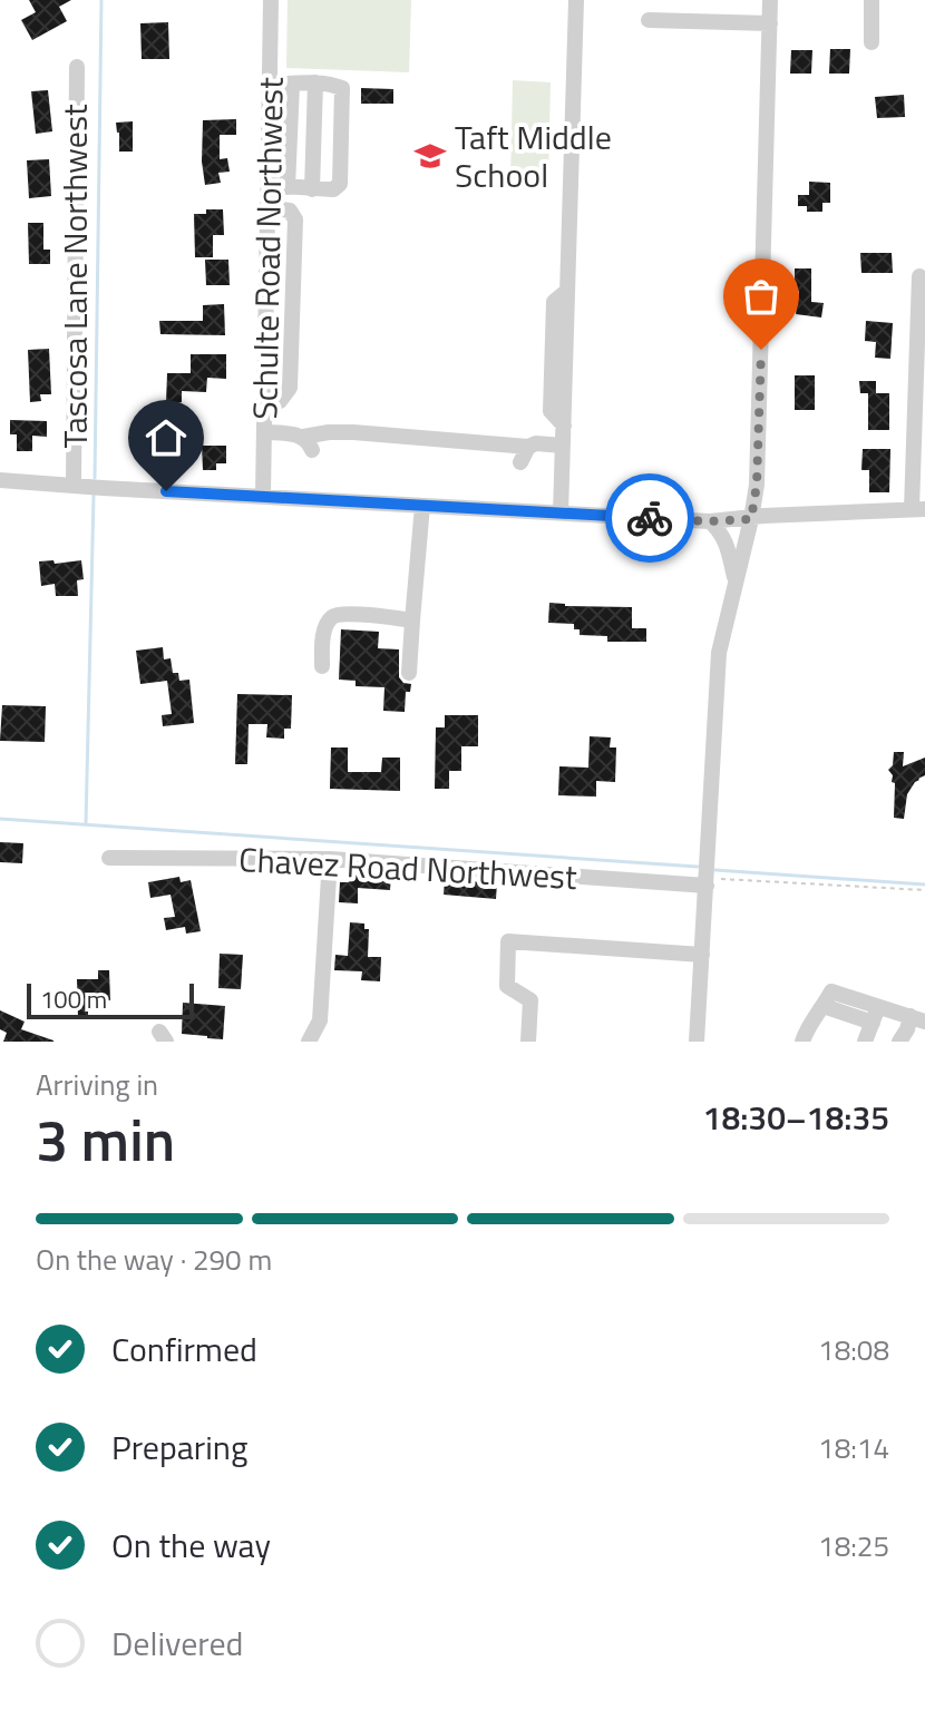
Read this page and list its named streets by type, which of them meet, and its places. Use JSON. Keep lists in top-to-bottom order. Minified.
{"streets":{"street":["Schulte Road Northwest","Tascosa Lane Northwest","Chavez Road Northwest"]},"places":{"school or university":["Taft Middle School"]},"scale_bar":"100 m","page":{"scale":"100 m","heading":["3 min","Arriving in","18:30–18:35"],"bar":"On the way · 290 m","list":[["Confirmed","18:08"],["Preparing","18:14"],["On the way","18:25"],"Delivered"]}}
